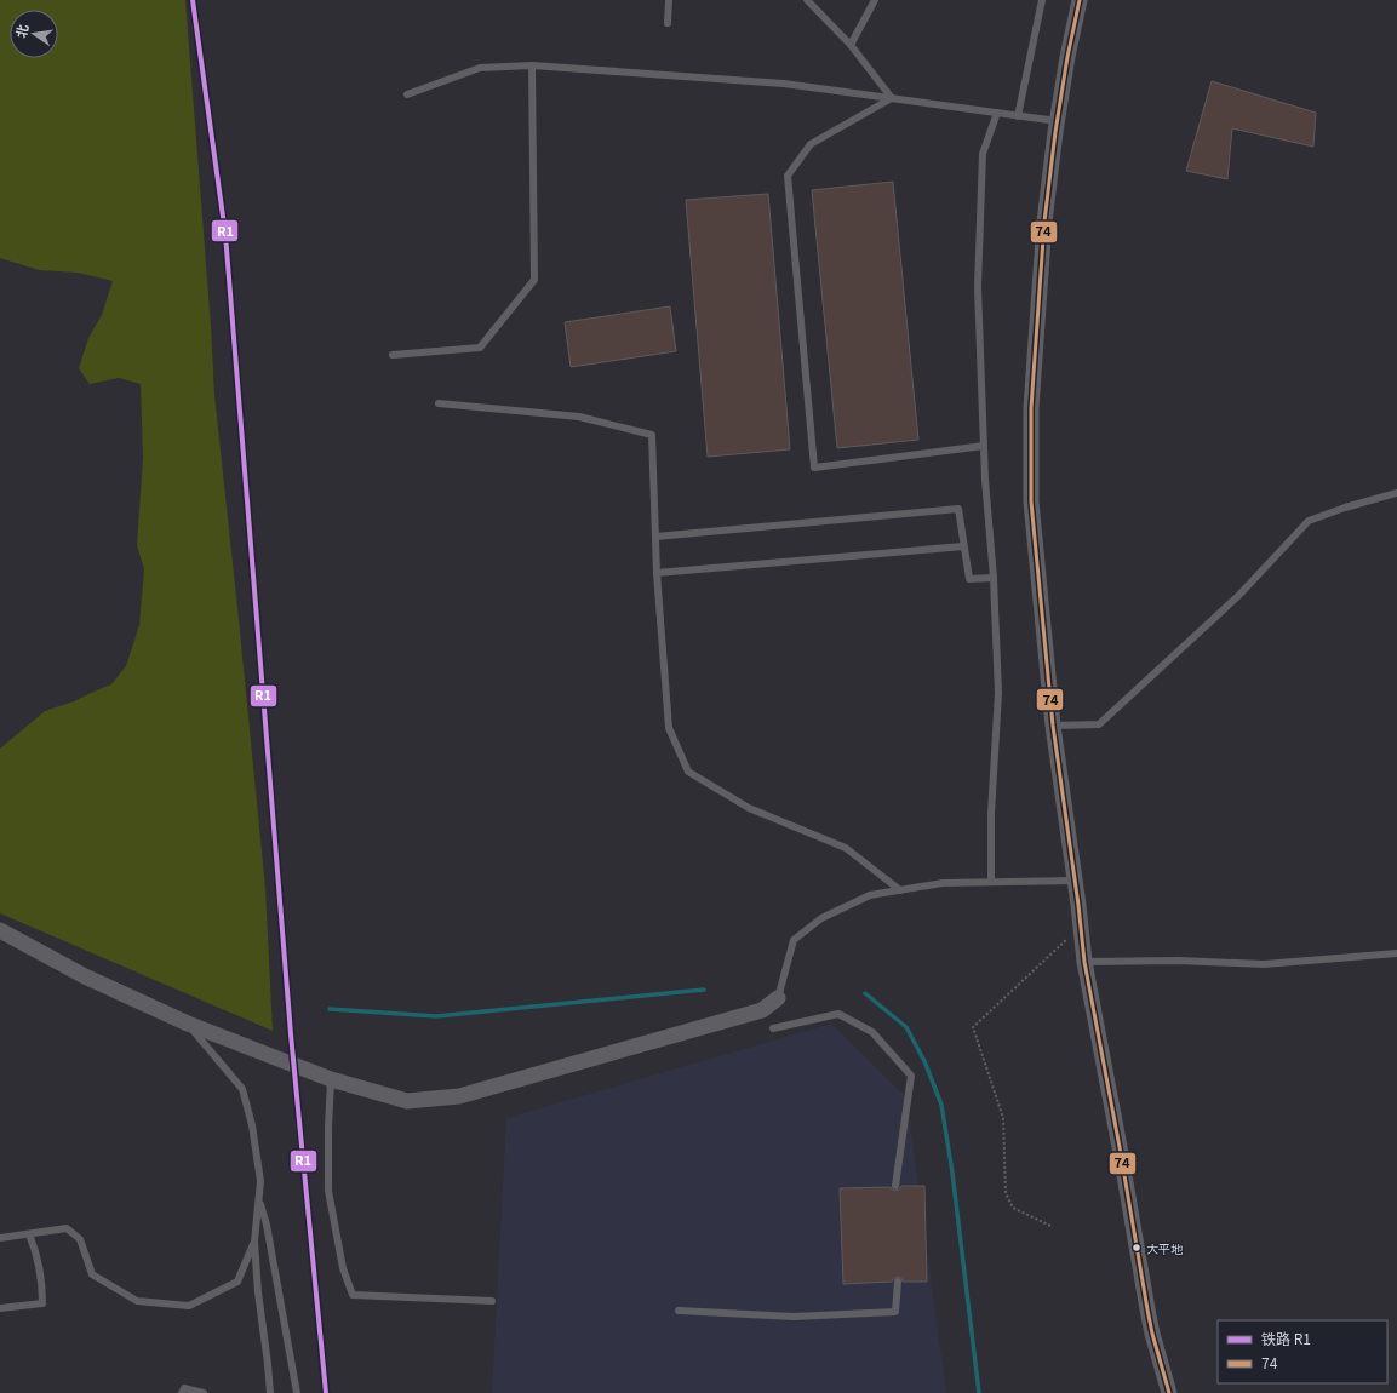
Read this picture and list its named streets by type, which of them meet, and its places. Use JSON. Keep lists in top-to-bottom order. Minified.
{"places":["大平地"],"lines":["rail line R1","transit line 74"],"legend":["铁路 R1","74"],"north":"left"}
